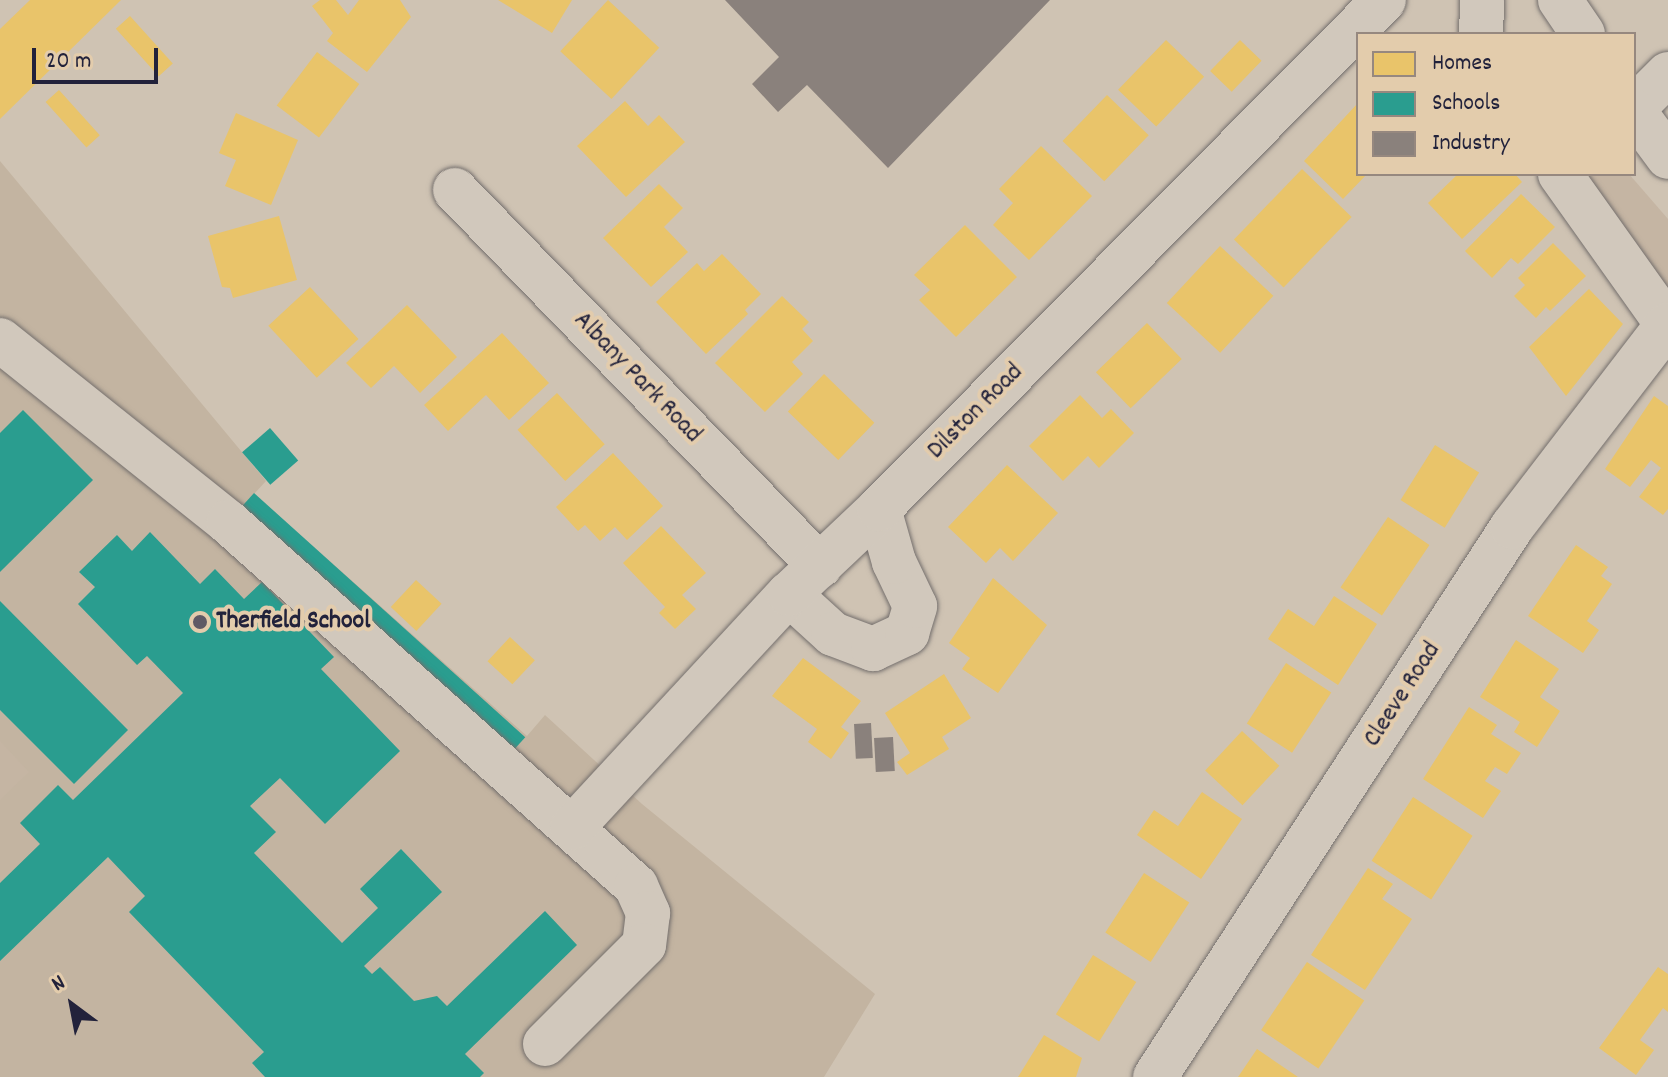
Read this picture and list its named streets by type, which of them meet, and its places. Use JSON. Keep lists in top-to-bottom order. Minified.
{"streets":{"street":["Albany Park Road","Dilston Road","Cleeve Road"]},"crossings":[["Albany Park Road","Dilston Road"]],"places":["Therfield School"],"legend":["Homes","Schools","Industry"],"scale_bar":"20 m","north":"top left"}
